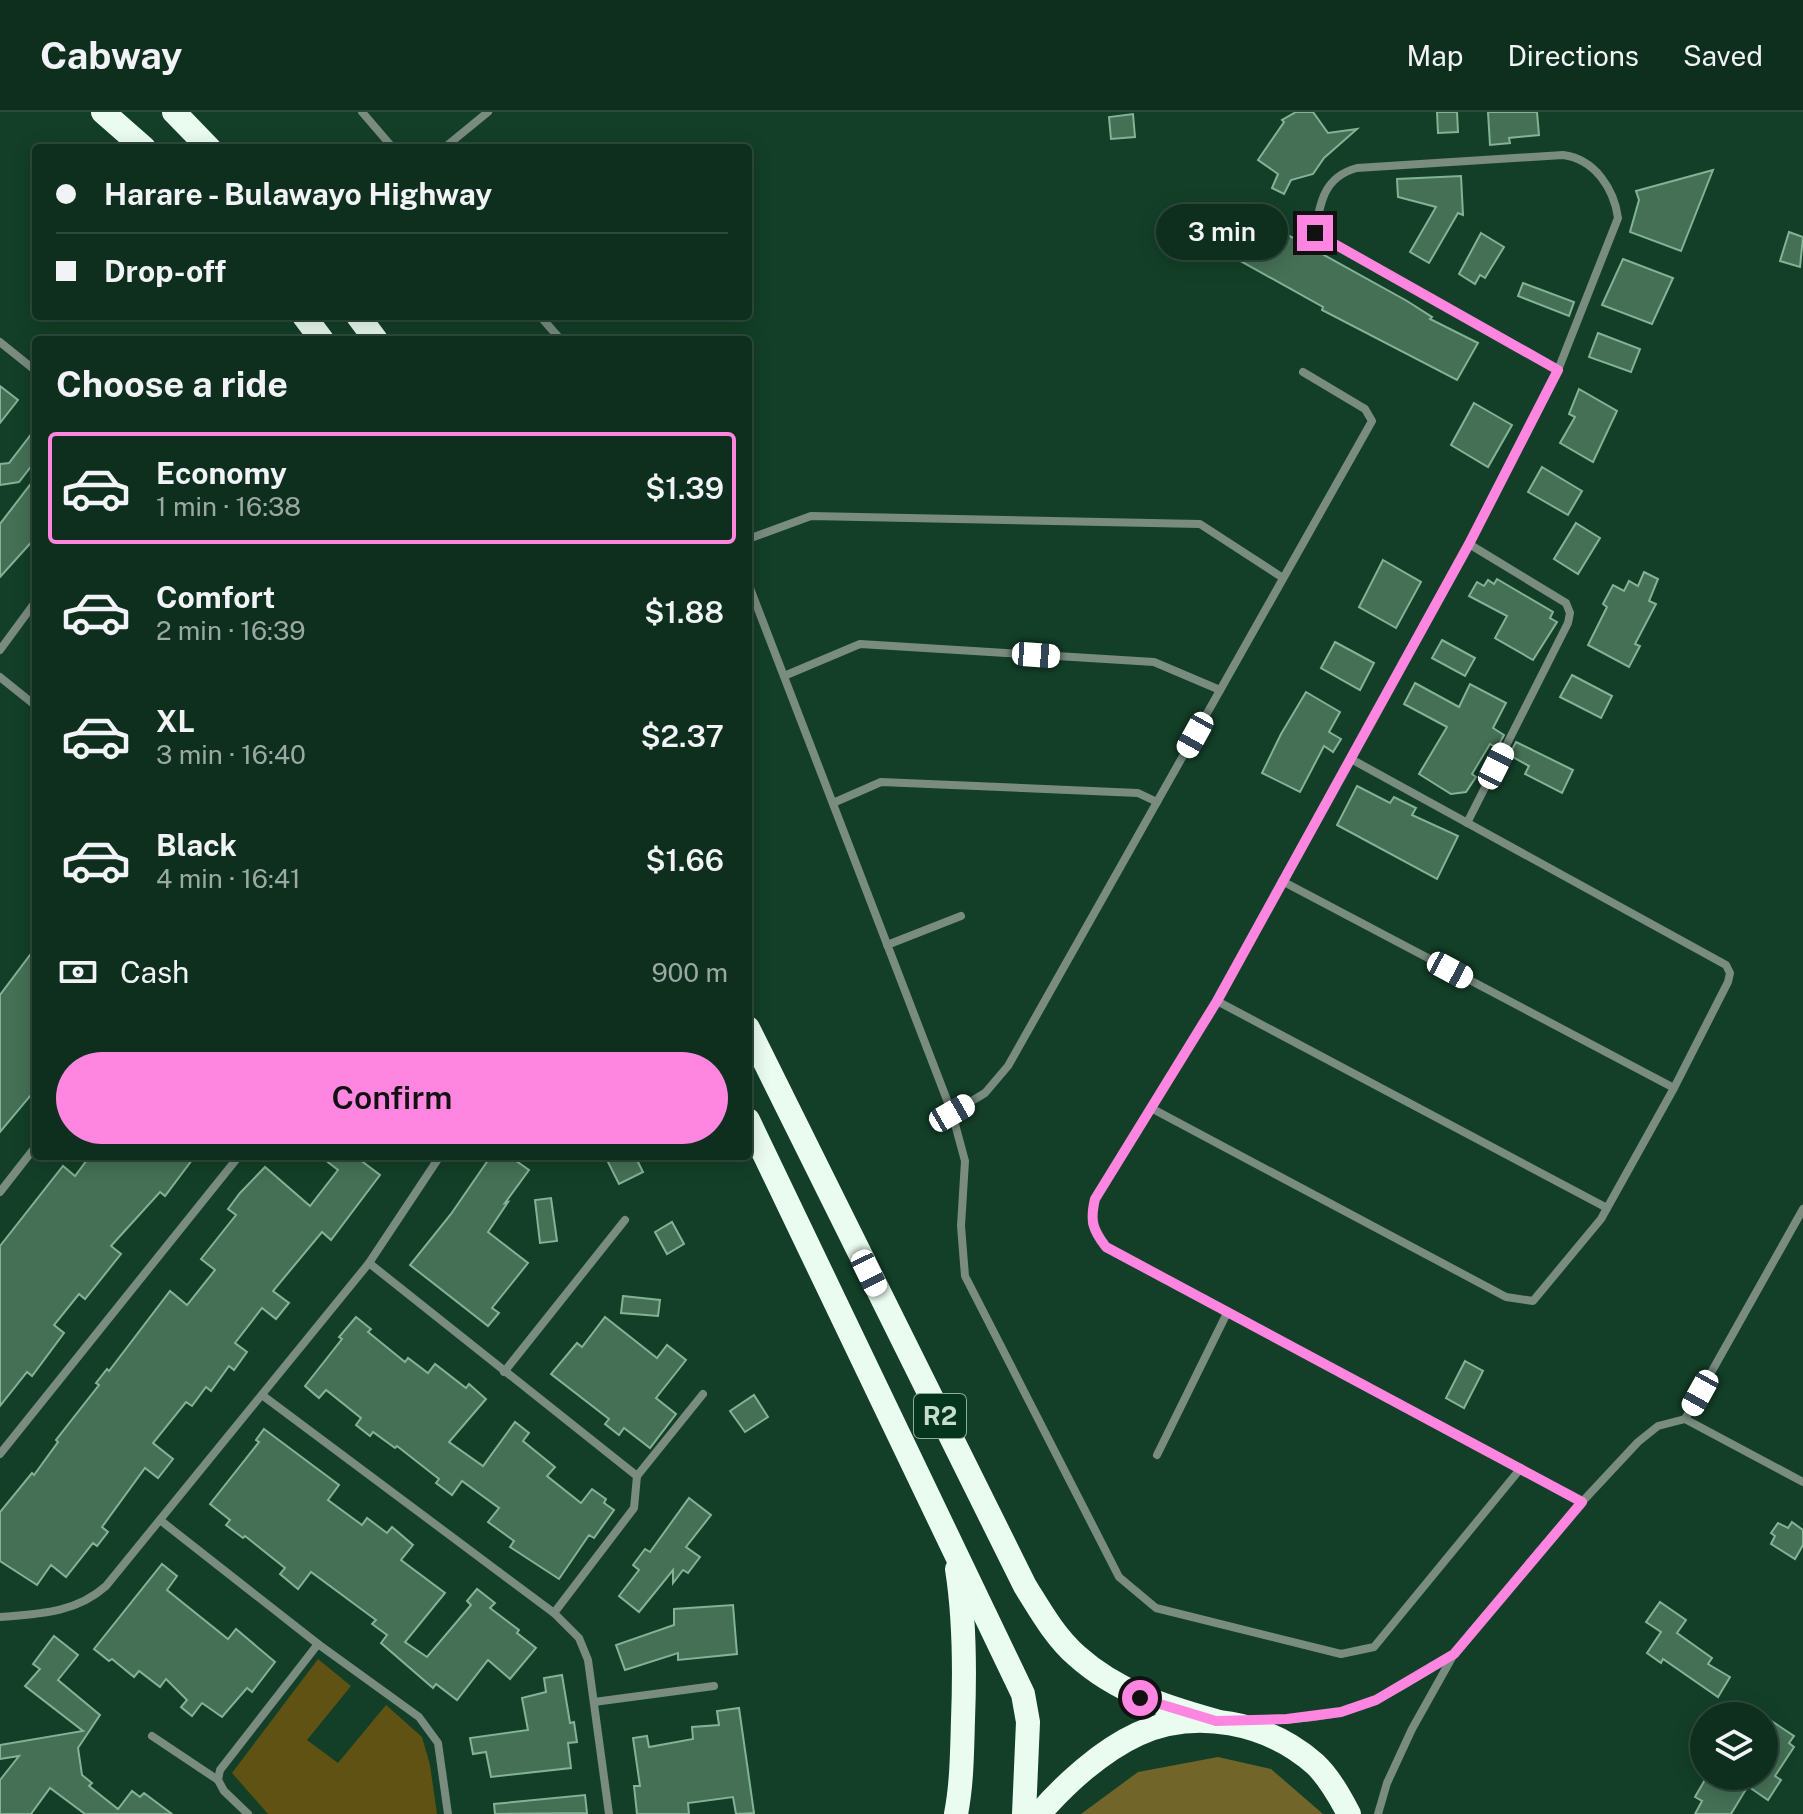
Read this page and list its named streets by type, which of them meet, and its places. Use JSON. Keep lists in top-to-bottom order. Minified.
{"streets":{"highway":["R2"]},"page":{"header":"Cabway","nav":["Map","Directions","Saved"],"banner":["Harare - Bulawayo Highway","Drop-off"],"bubble":"3 min","heading":"Choose a ride","list":[{"name":"Economy","note":"1 min · 16:38","value":"$1.39"},{"name":"Comfort","note":"2 min · 16:39","value":"$1.88"},{"name":"XL","note":"3 min · 16:40","value":"$2.37"},{"name":"Black","note":"4 min · 16:41","value":"$1.66"}],"pay":["Cash","900 m"],"buttons":"Confirm"}}
